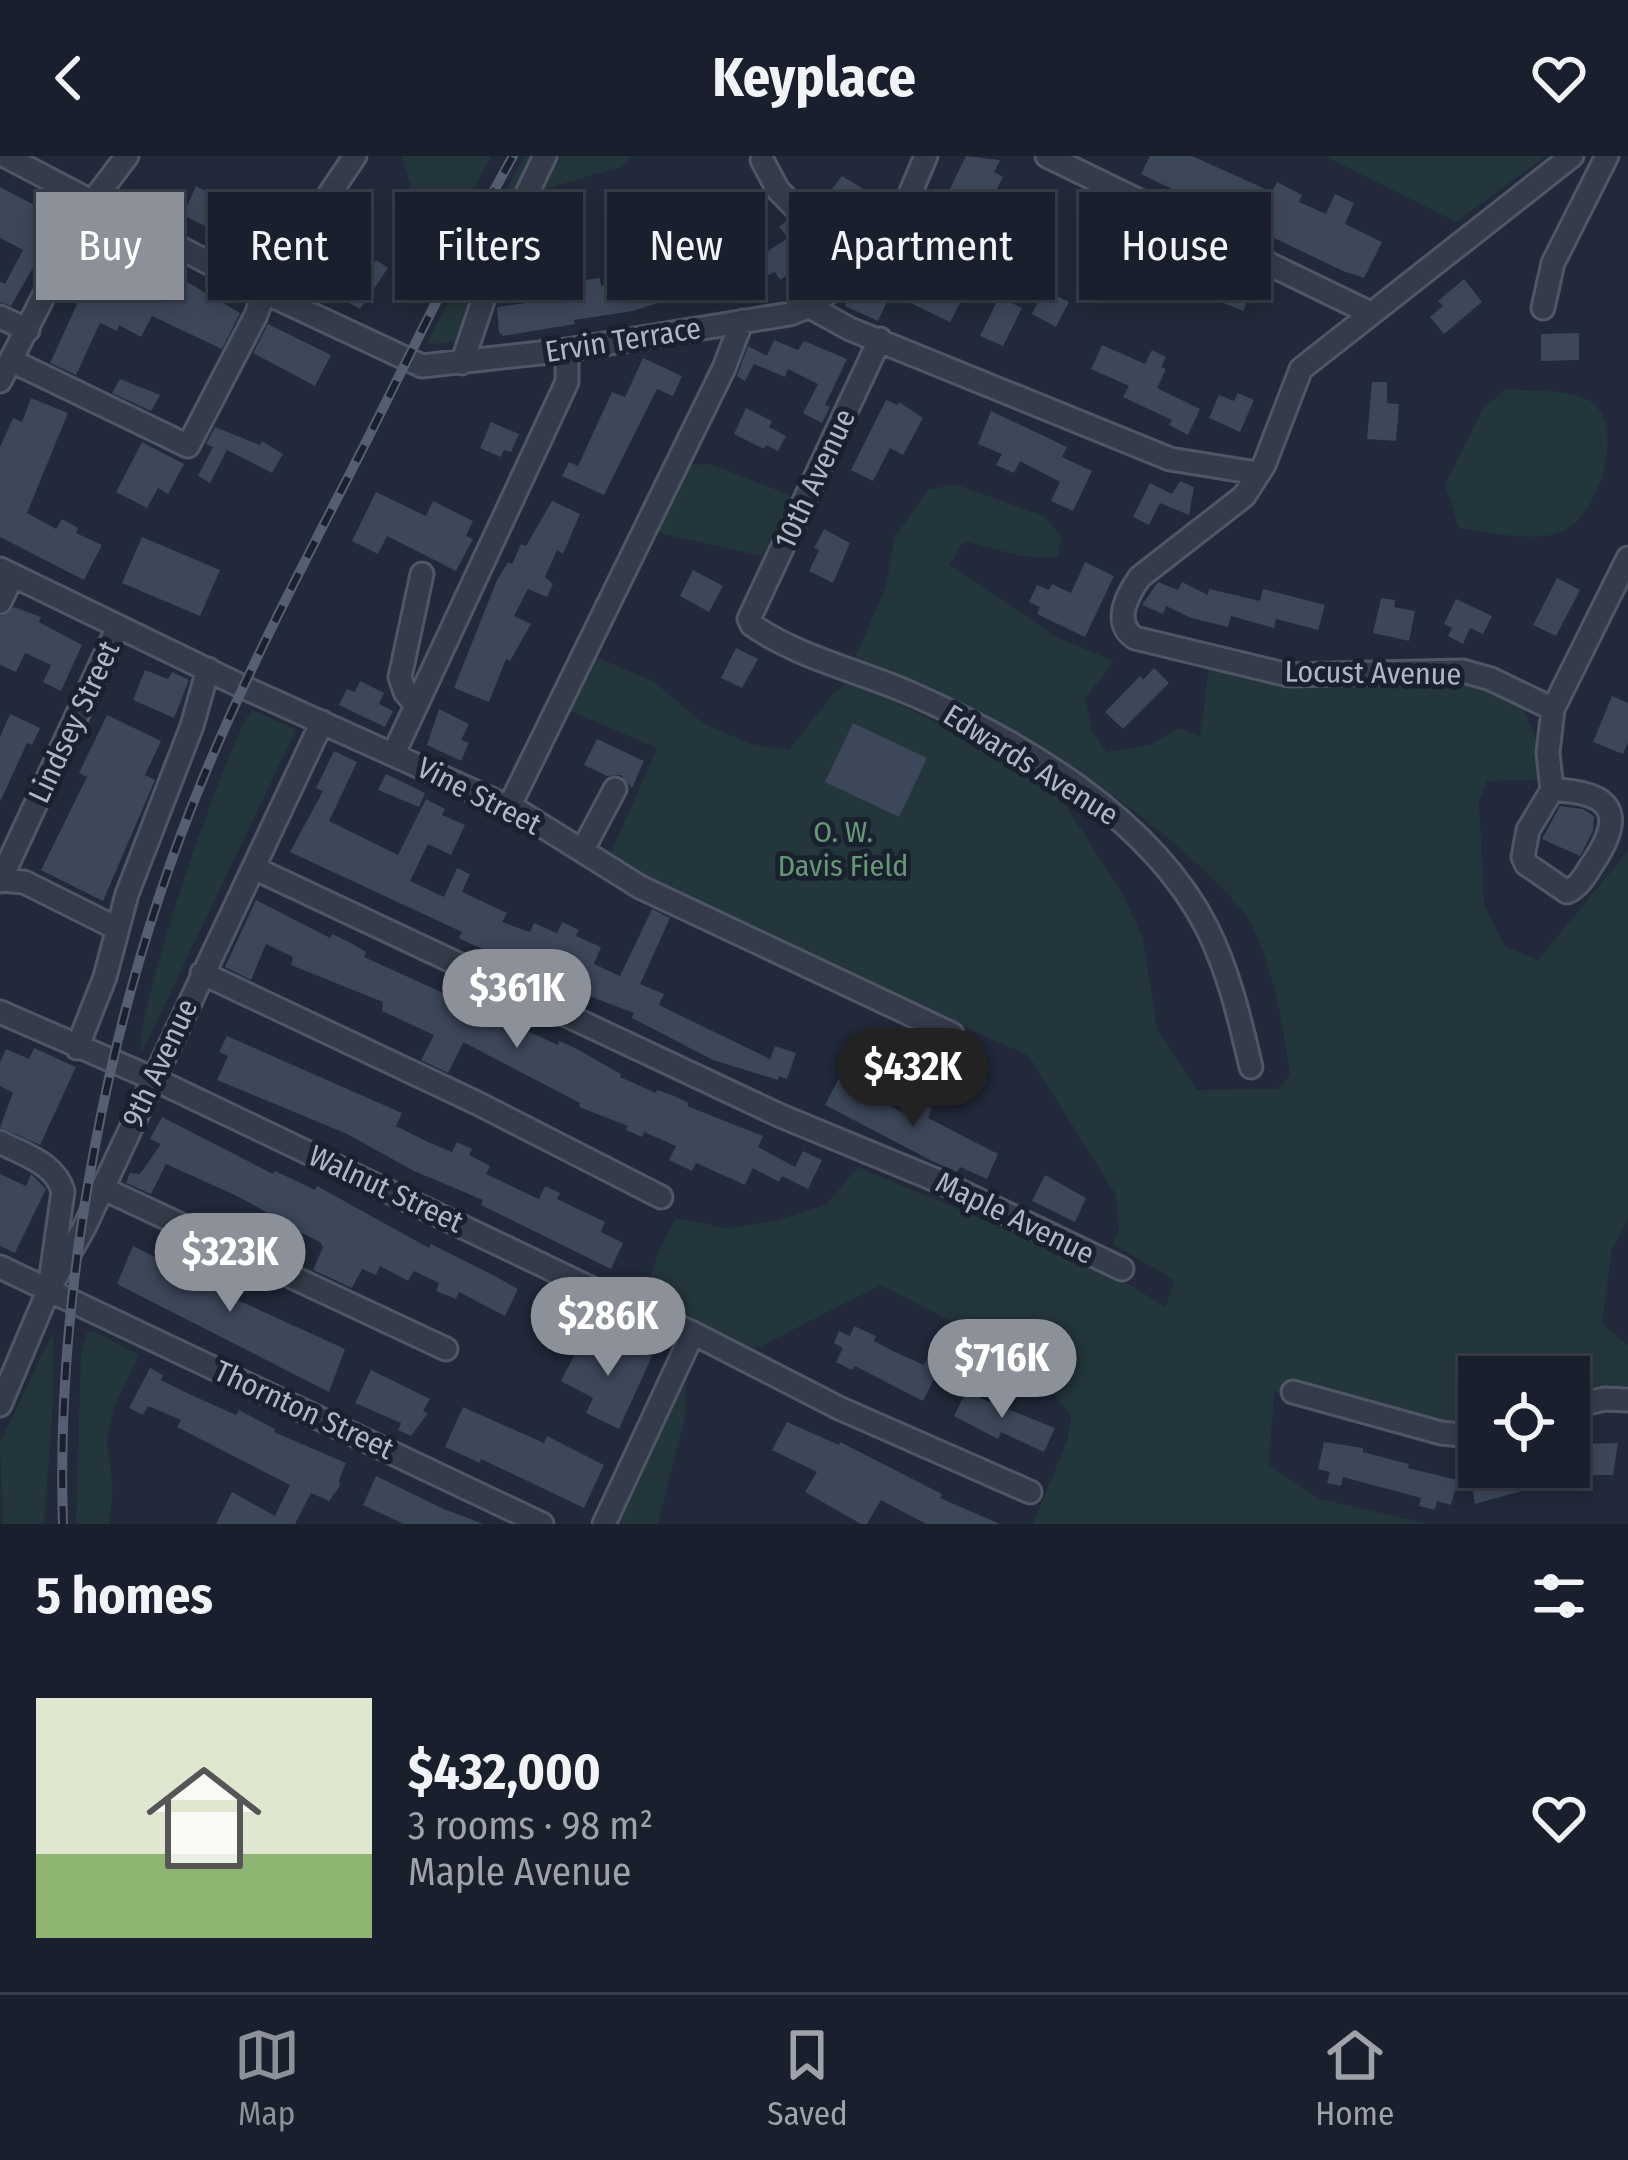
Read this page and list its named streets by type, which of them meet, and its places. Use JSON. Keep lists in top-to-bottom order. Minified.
{"streets":{"street":["Ervin Terrace","10th Avenue","Locust Avenue","Lindsey Street","Edwards Avenue","Vine Street","9th Avenue","Walnut Street","Maple Avenue","Thornton Street"]},"crossings":[["10th Avenue","Edwards Avenue"],["Lindsey Street","Vine Street"],["Vine Street","9th Avenue"],["9th Avenue","Walnut Street"],["9th Avenue","Maple Avenue"],["9th Avenue","Thornton Street"]],"parks":["O. W. Davis Field"],"page":{"header":"Keyplace","chip":["Buy","Rent","Filters","New","Apartment","House"],"price":["$361K","$432K","$323K","$286K","$716K"],"heading":"5 homes","list":[{"name":"$432,000","note":"3 rooms · 98 m² · Maple Avenue"}],"tabs":["Map","Saved","Home"]}}
